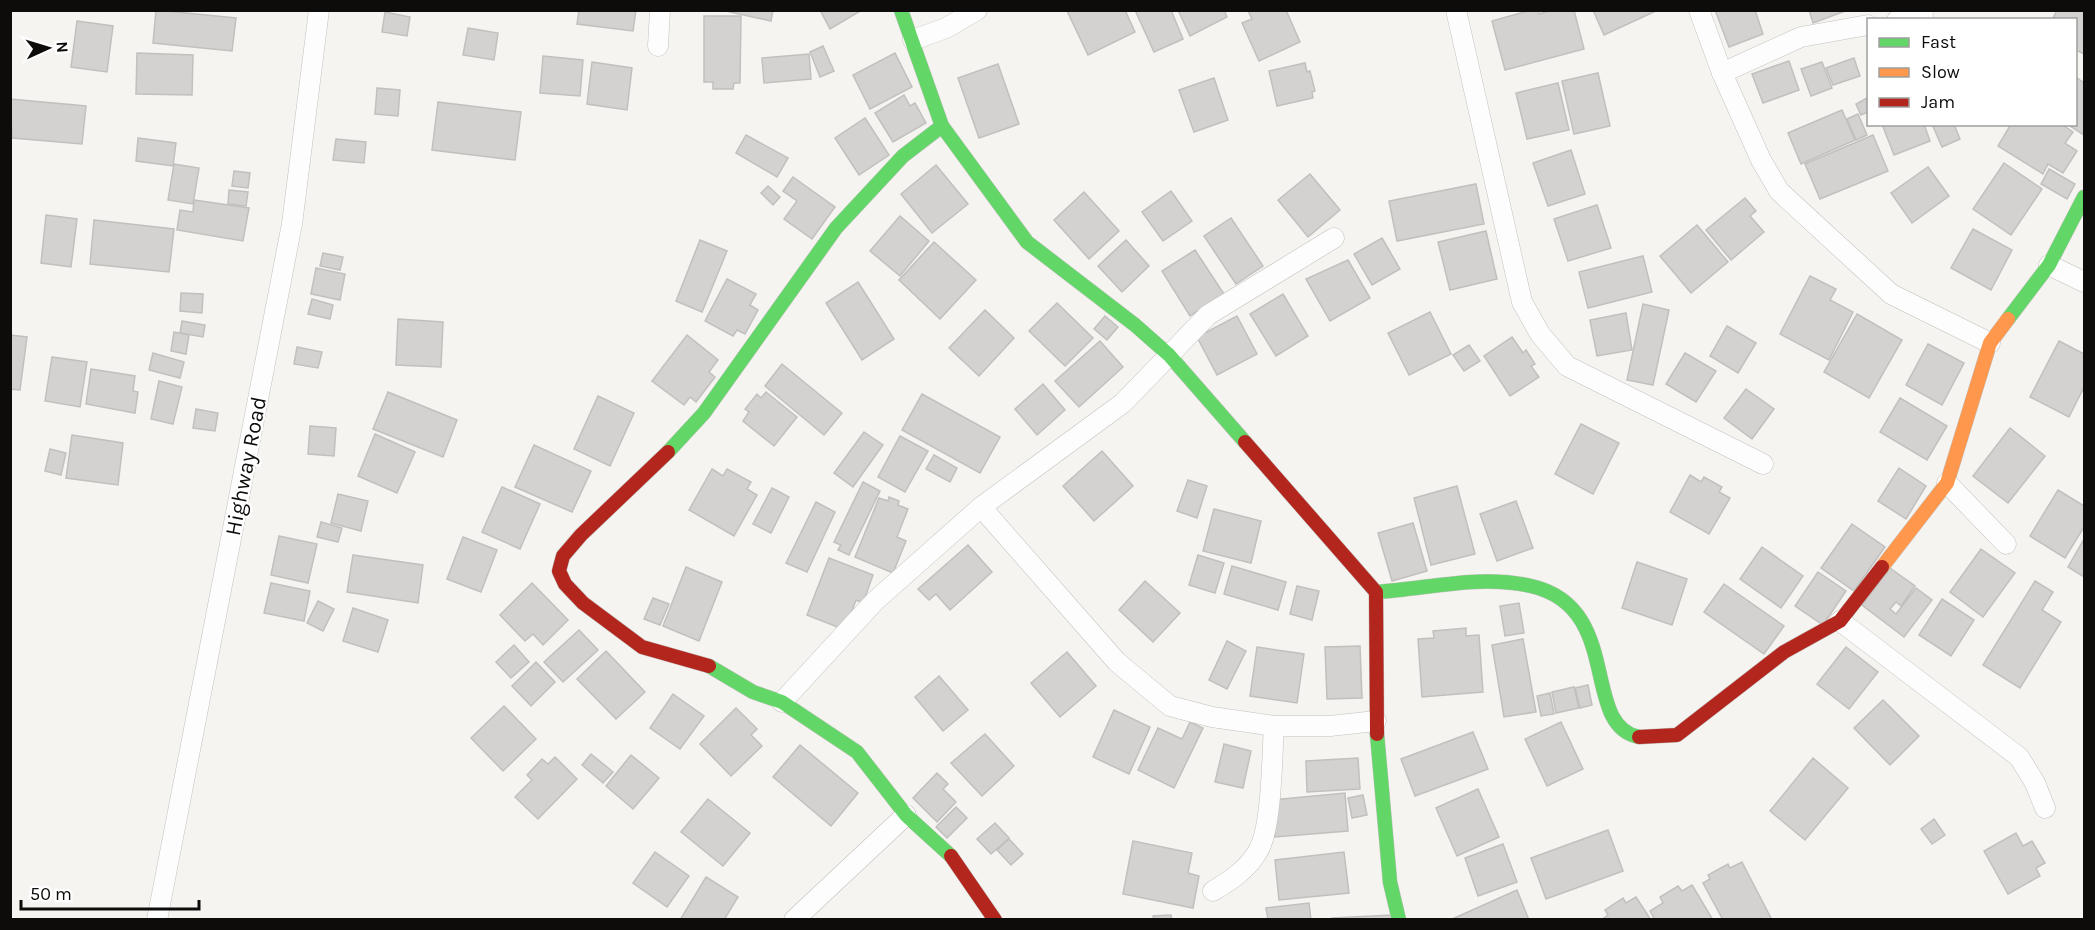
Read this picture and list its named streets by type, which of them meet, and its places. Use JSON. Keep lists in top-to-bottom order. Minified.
{"streets":{"street":["Highway Road"]},"legend":["Fast","Slow","Jam"],"scale_bar":"50 m","north":"right"}
